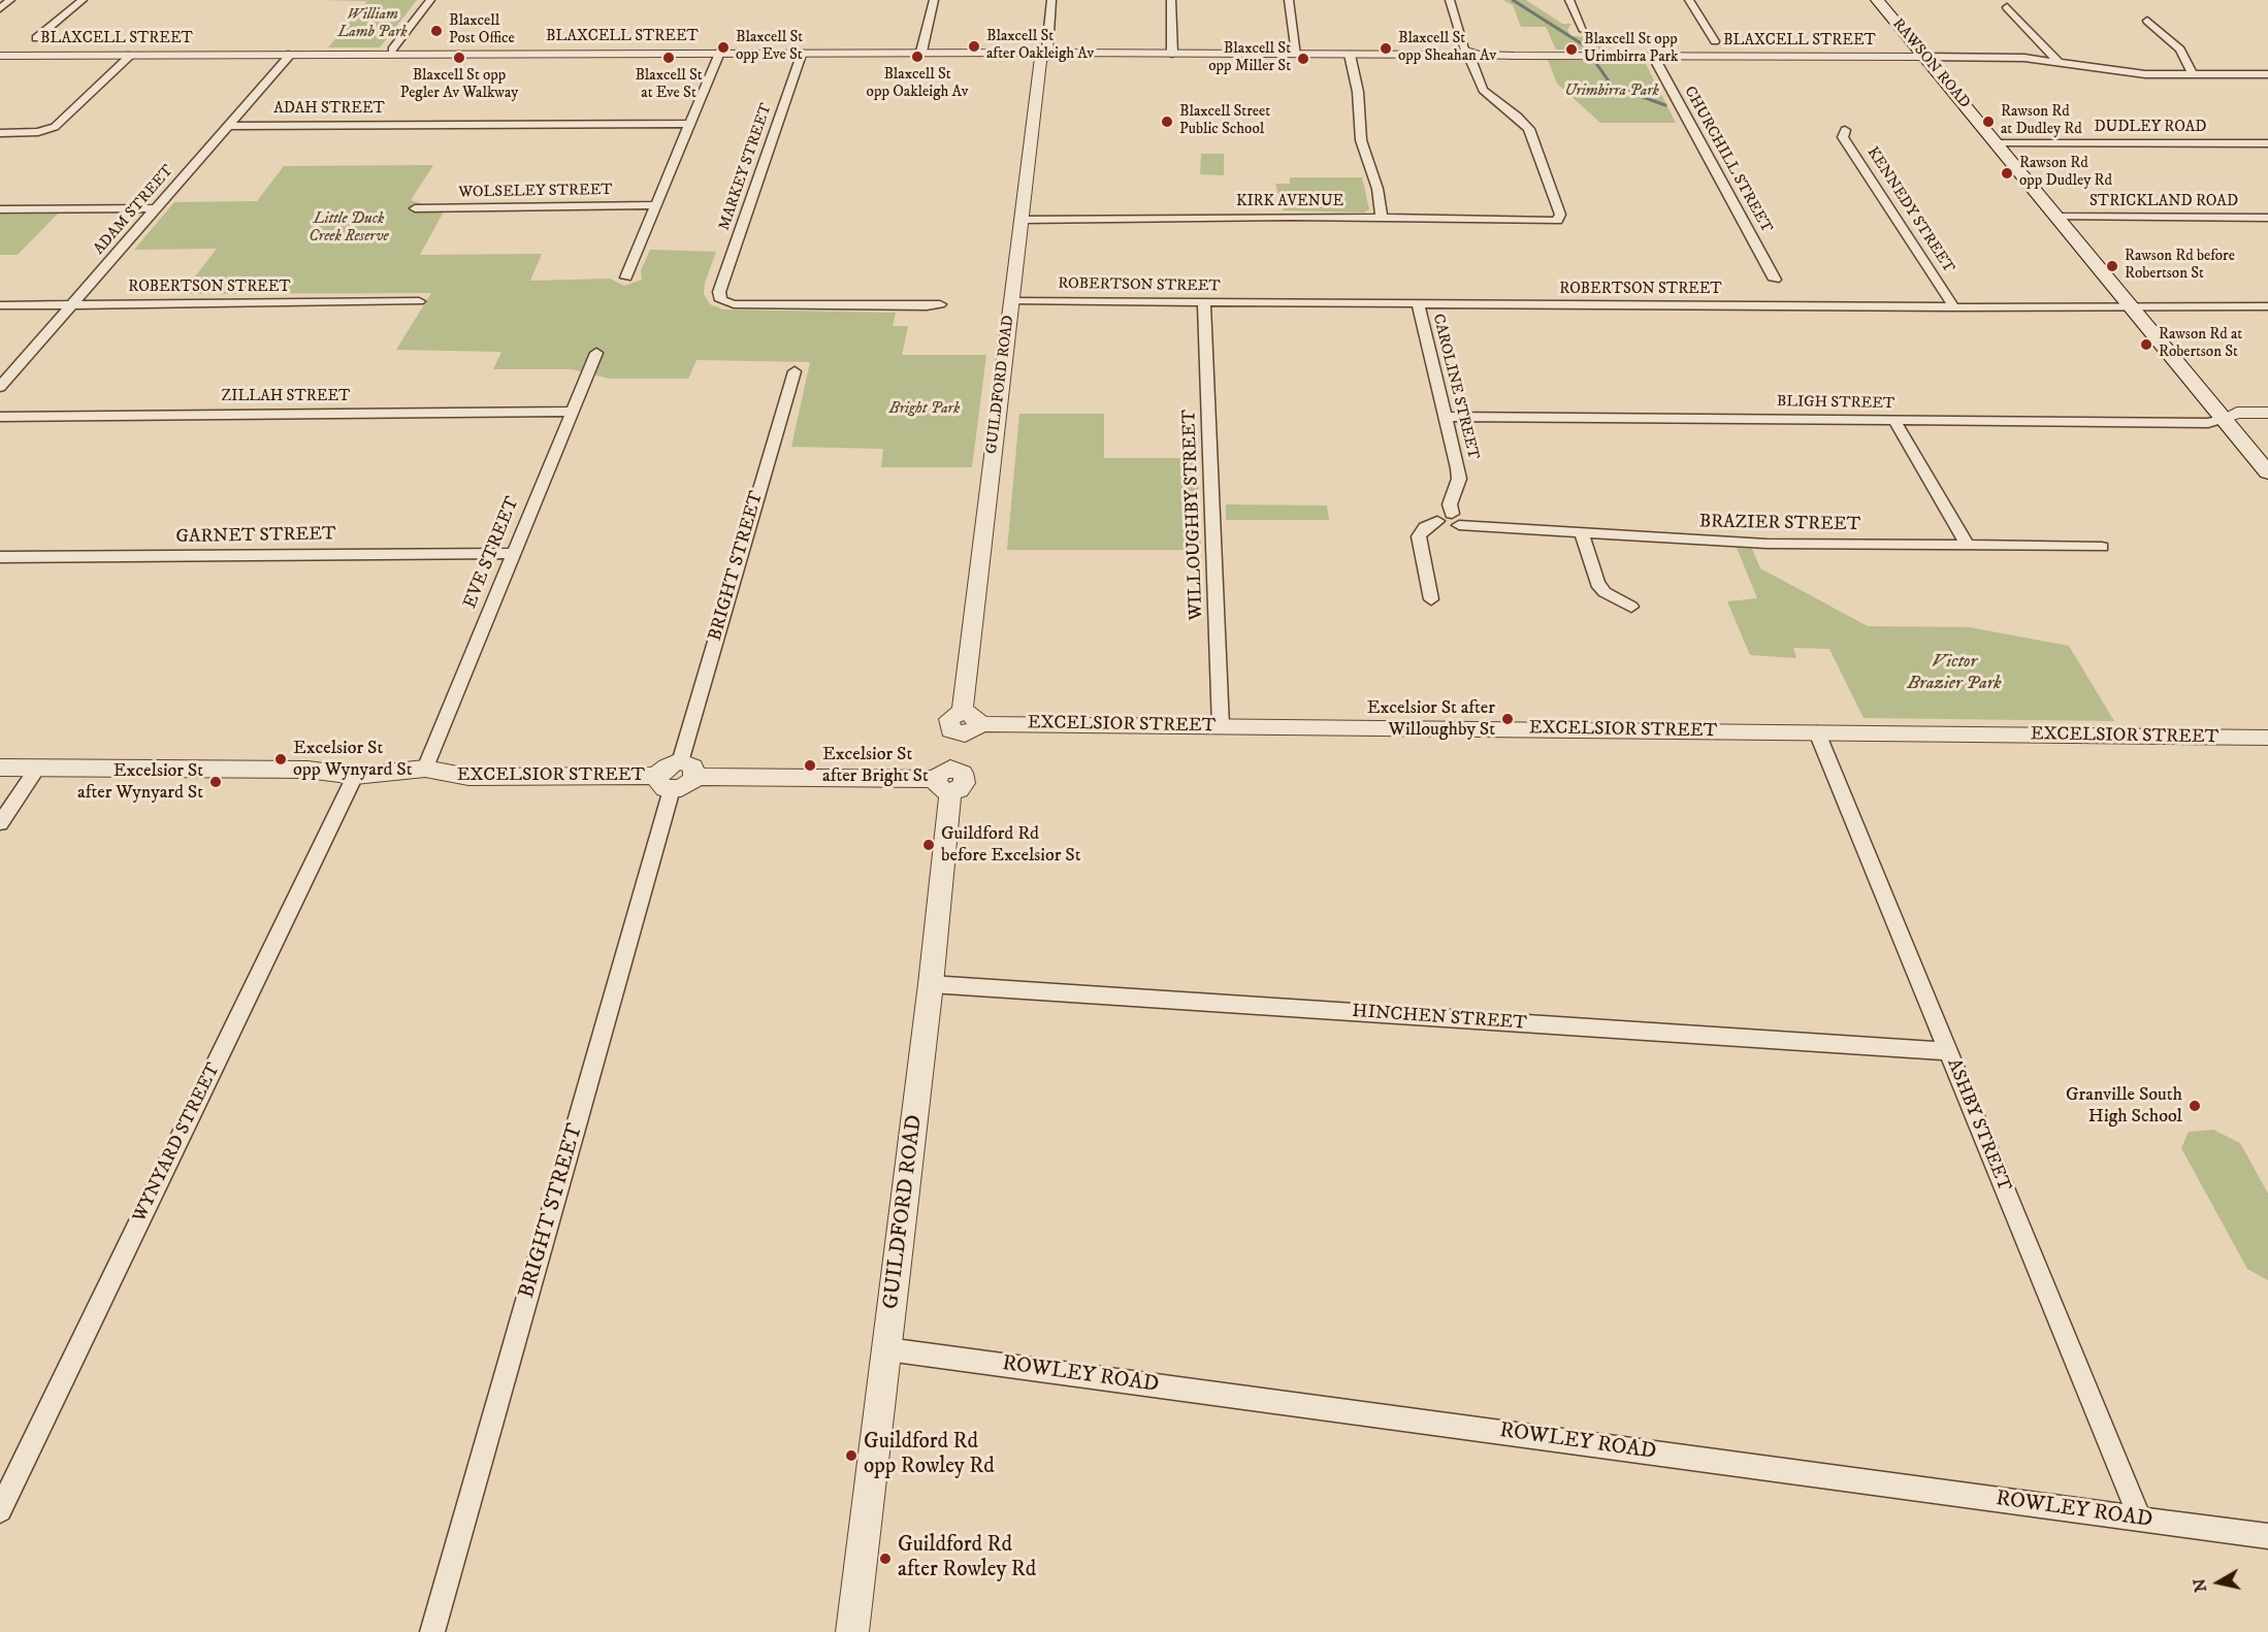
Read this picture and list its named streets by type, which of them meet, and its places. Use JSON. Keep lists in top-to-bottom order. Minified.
{"streets":{"main road":["RAWSON ROAD"],"street":["BLAXCELL STREET","ADAH STREET","DUDLEY ROAD","CHURCHILL STREET","MARKEY STREET","WOLSELEY STREET","KIRK AVENUE","STRICKLAND ROAD","ADAM STREET","KENNEDY STREET","ROBERTSON STREET","GUILDFORD ROAD","CAROLINE STREET","ZILLAH STREET","BLIGH STREET","WILLOUGHBY STREET","BRAZIER STREET","GARNET STREET","EVE STREET","BRIGHT STREET","EXCELSIOR STREET","HINCHEN STREET","ASHBY STREET","WYNYARD STREET","ROWLEY ROAD"]},"crossings":[["BLAXCELL STREET","RAWSON ROAD"],["BLAXCELL STREET","CHURCHILL STREET"],["BLAXCELL STREET","MARKEY STREET"],["BLAXCELL STREET","KIRK AVENUE"],["BLAXCELL STREET","ADAM STREET"],["BLAXCELL STREET","GUILDFORD ROAD"],["RAWSON ROAD","DUDLEY ROAD"],["RAWSON ROAD","STRICKLAND ROAD"],["RAWSON ROAD","ROBERTSON STREET"],["RAWSON ROAD","BLIGH STREET"],["ADAH STREET","ADAM STREET"],["KIRK AVENUE","GUILDFORD ROAD"],["ADAM STREET","ROBERTSON STREET"],["KENNEDY STREET","ROBERTSON STREET"],["ROBERTSON STREET","GUILDFORD ROAD"],["ROBERTSON STREET","CAROLINE STREET"],["ROBERTSON STREET","WILLOUGHBY STREET"],["GUILDFORD ROAD","EXCELSIOR STREET"],["GUILDFORD ROAD","HINCHEN STREET"],["GUILDFORD ROAD","ROWLEY ROAD"],["CAROLINE STREET","BLIGH STREET"],["CAROLINE STREET","BRAZIER STREET"],["ZILLAH STREET","EVE STREET"],["WILLOUGHBY STREET","EXCELSIOR STREET"],["GARNET STREET","EVE STREET"],["EVE STREET","EXCELSIOR STREET"],["BRIGHT STREET","EXCELSIOR STREET"],["EXCELSIOR STREET","ASHBY STREET"],["EXCELSIOR STREET","WYNYARD STREET"],["HINCHEN STREET","ASHBY STREET"],["ASHBY STREET","ROWLEY ROAD"]],"parks":["William Lamb Park","Urimbirra Park","Little Duck Creek Reserve","Bright Park","Victor Brazier Park"],"places":["Blaxcell Post Office","Blaxcell St after Oakleigh Av","Blaxcell St opp Eve St","Blaxcell St opp Sheahan Av","Blaxcell St opp Urimbirra Park","Blaxcell St opp Oakleigh Av","Blaxcell St opp Pegler Av Walkway","Blaxcell St at Eve St","Blaxcell St opp Miller St","Blaxcell Street Public School","Rawson Rd at Dudley Rd","Rawson Rd opp Dudley Rd","Rawson Rd before Robertson St","Rawson Rd at Robertson St","Excelsior St after Willoughby St","Excelsior St opp Wynyard St","Excelsior St after Bright St","Excelsior St after Wynyard St","Guildford Rd before Excelsior St","Granville South High School","Guildford Rd opp Rowley Rd","Guildford Rd after Rowley Rd"],"north":"left"}
